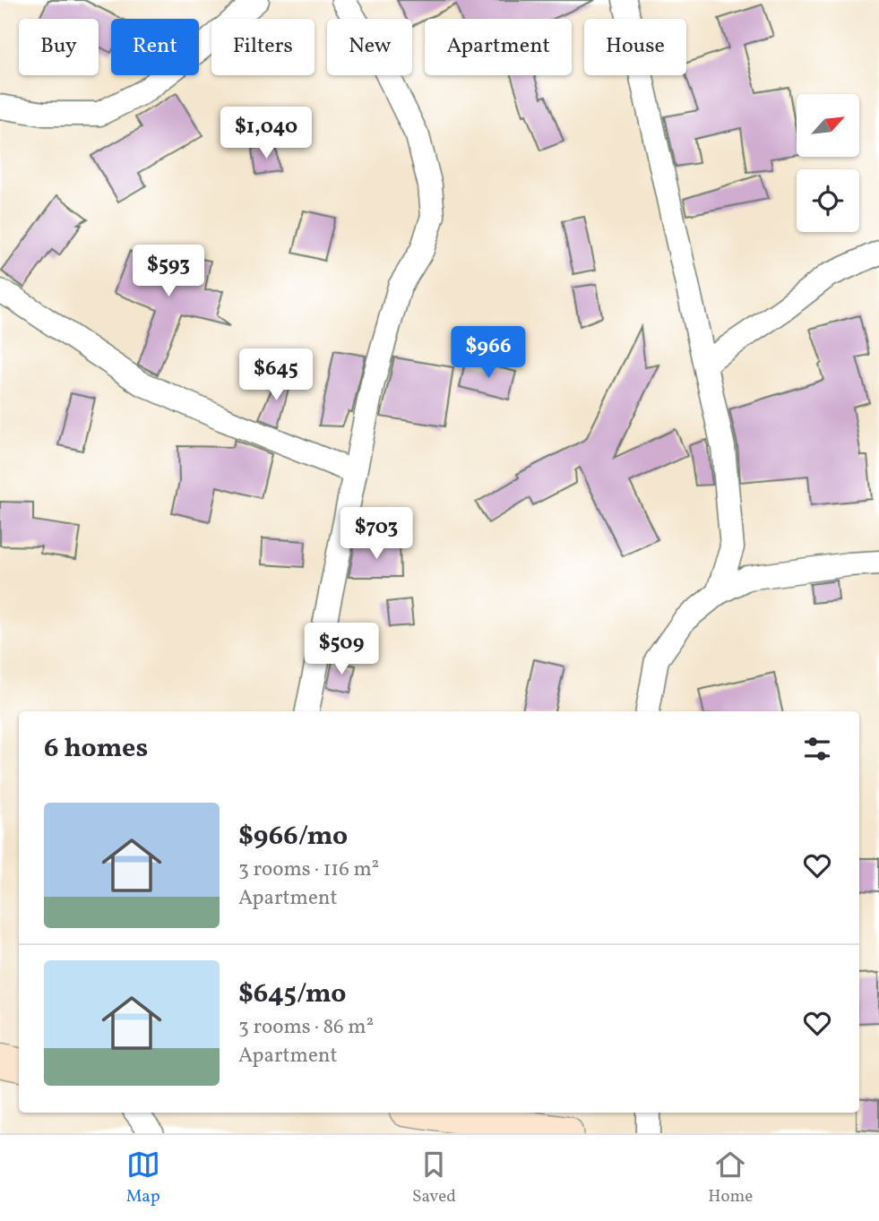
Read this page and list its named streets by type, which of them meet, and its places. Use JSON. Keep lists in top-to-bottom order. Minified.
{"north":"top right","page":{"chip":["Buy","Rent","Filters","New","Apartment","House"],"price":["$1,040","$593","$966","$645","$703","$509"],"heading":"6 homes","list":[{"name":"$966/mo","note":"3 rooms · 116 m² · Apartment"},{"name":"$645/mo","note":"3 rooms · 86 m² · Apartment"}],"tabs":["Map","Saved","Home"]}}
